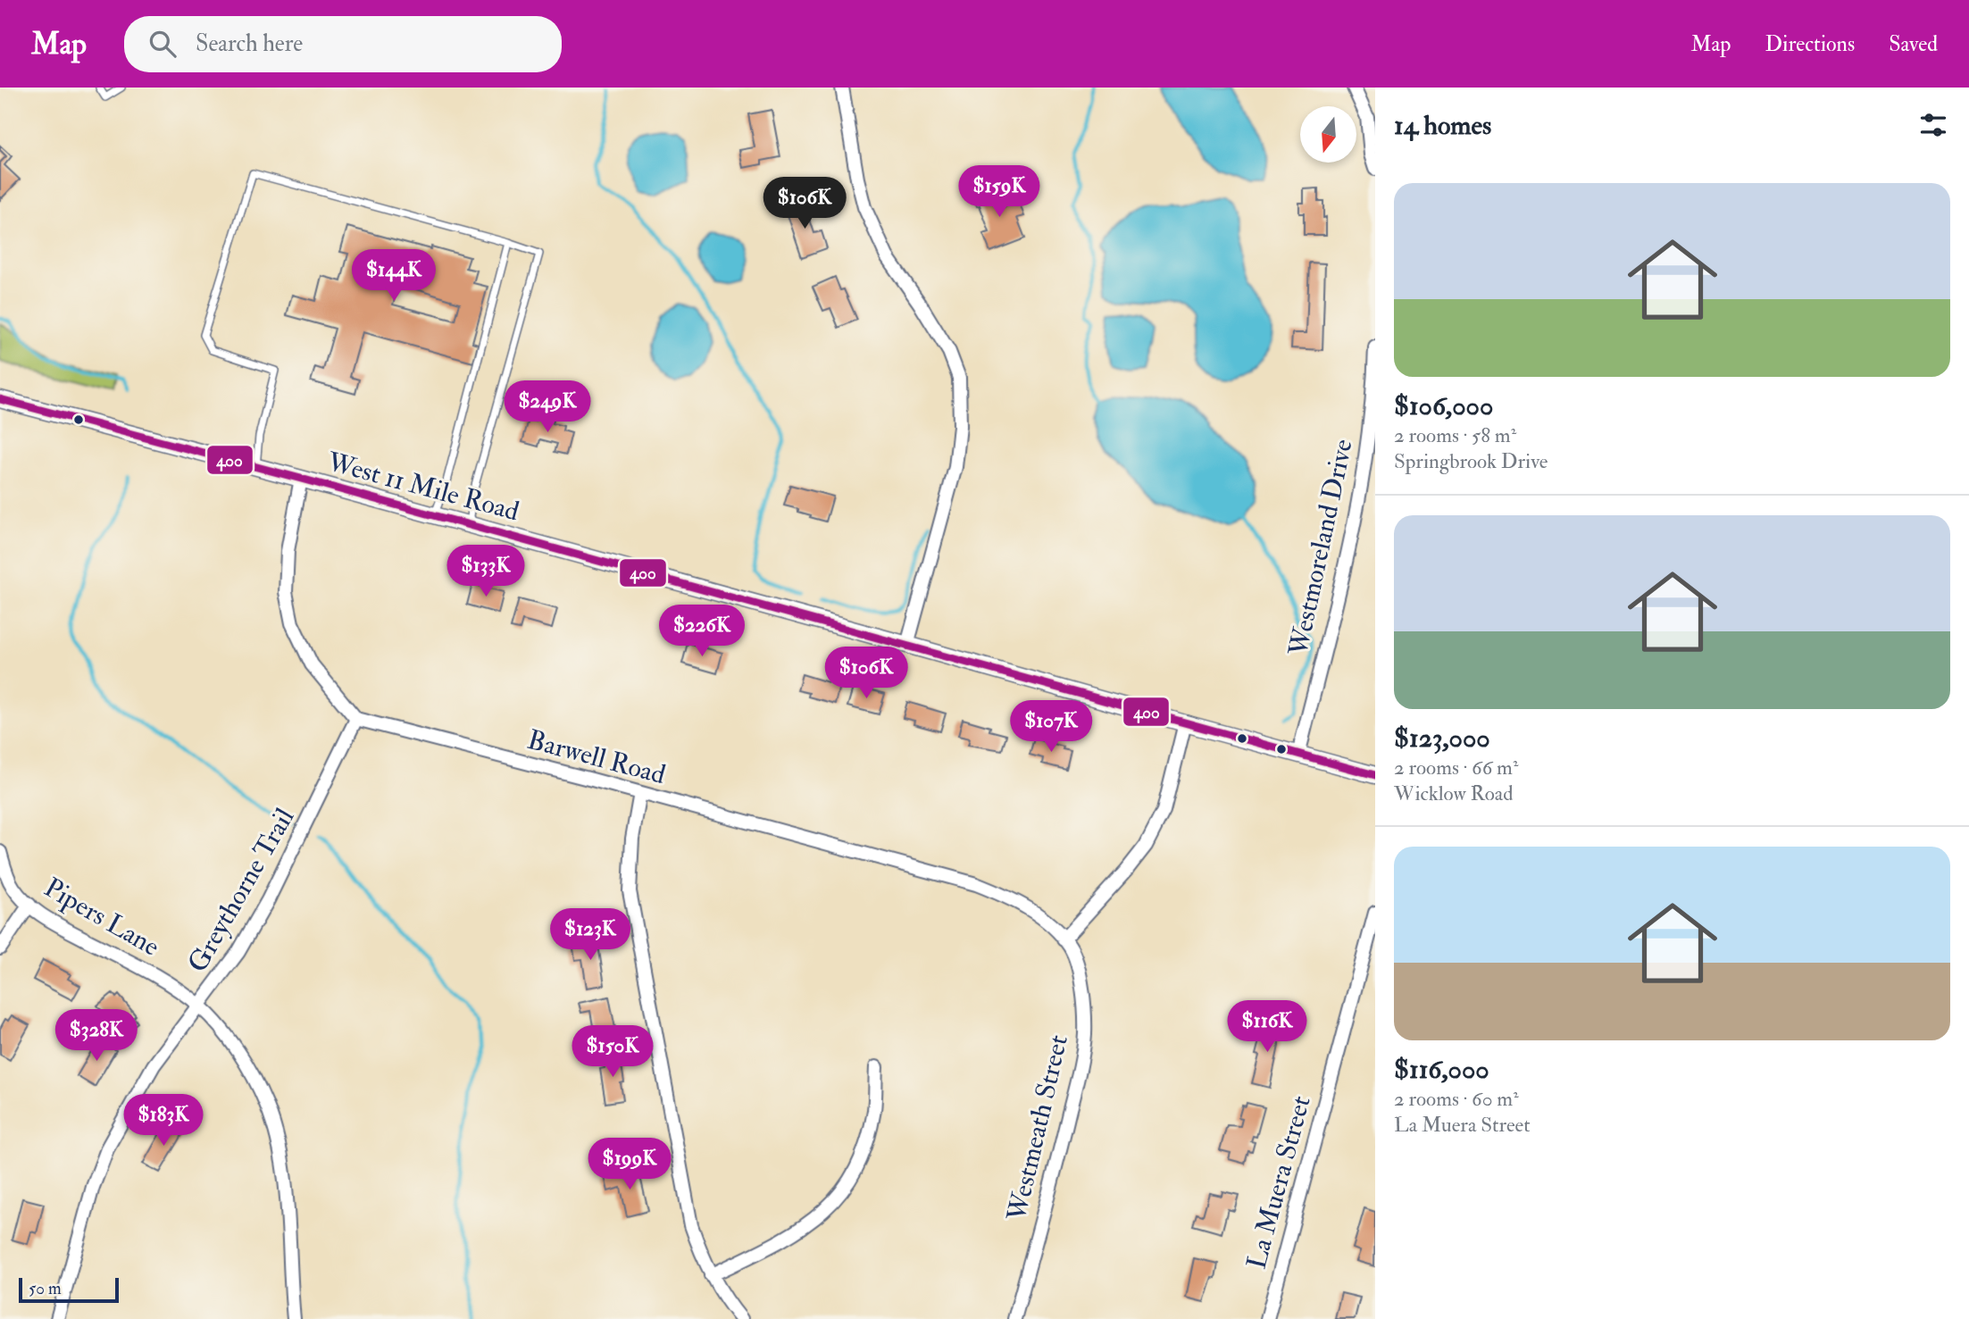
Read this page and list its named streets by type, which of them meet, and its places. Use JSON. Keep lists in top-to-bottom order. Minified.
{"streets":{"street":["West 11 Mile Road","Westmoreland Drive","Barwell Road","Greythorne Trail","Pipers Lane","Westmeath Street","La Muera Street"]},"crossings":[["West 11 Mile Road","Westmoreland Drive"],["Barwell Road","Greythorne Trail"],["Barwell Road","Westmeath Street"],["Greythorne Trail","Pipers Lane"]],"lines":["transit line 400"],"scale_bar":"50 m","north":"bottom","page":{"header":"Map","search":"Search here","nav":["Map","Directions","Saved"],"heading":"14 homes","list":[{"name":"$106,000","note":"2 rooms · 58 m² · Springbrook Drive"},{"name":"$123,000","note":"2 rooms · 66 m² · Wicklow Road"},{"name":"$116,000","note":"2 rooms · 60 m² · La Muera Street"}],"price":["$159K","$106K","$144K","$249K","$133K","$226K","$106K","$107K","$123K","$116K","$328K","$150K","$183K","$199K"],"scale":"50 m"}}
